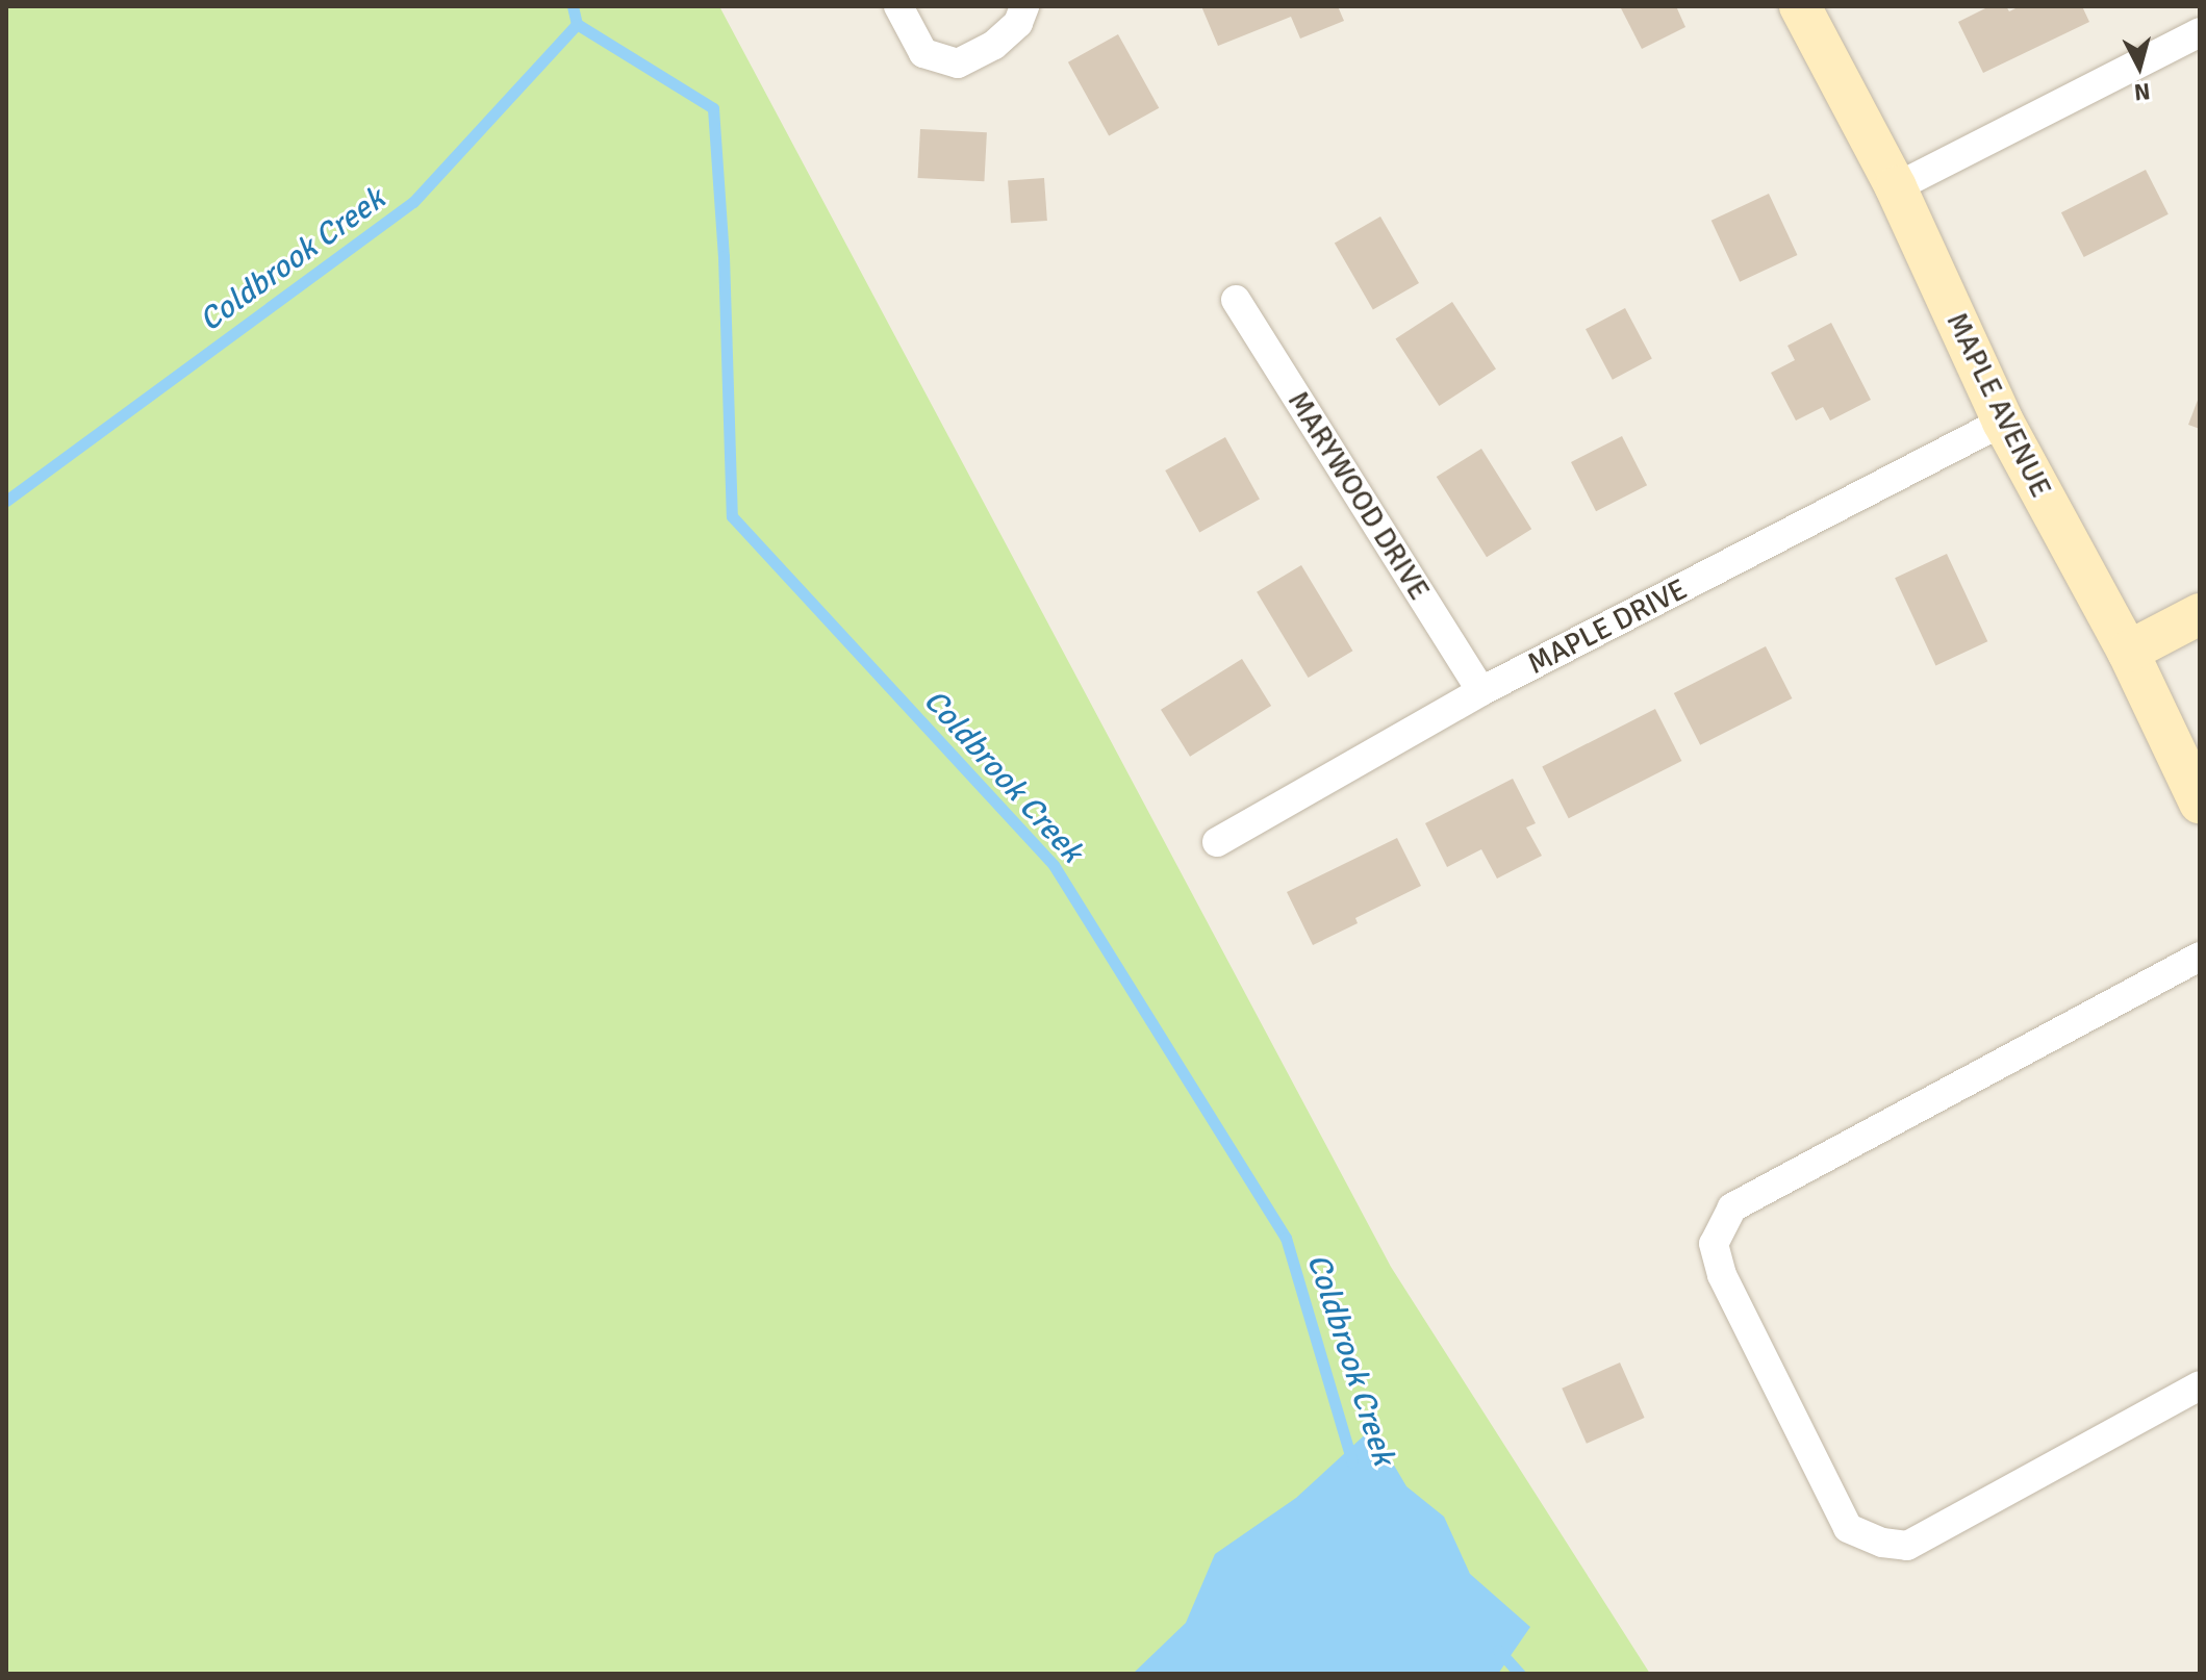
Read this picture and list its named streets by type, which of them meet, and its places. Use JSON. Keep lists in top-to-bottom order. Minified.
{"streets":{"main road":["MAPLE AVENUE"],"street":["MARYWOOD DRIVE","MAPLE DRIVE"]},"crossings":[["MAPLE AVENUE","MAPLE DRIVE"],["MARYWOOD DRIVE","MAPLE DRIVE"]],"water":["Coldbrook Creek"],"north":"bottom"}
